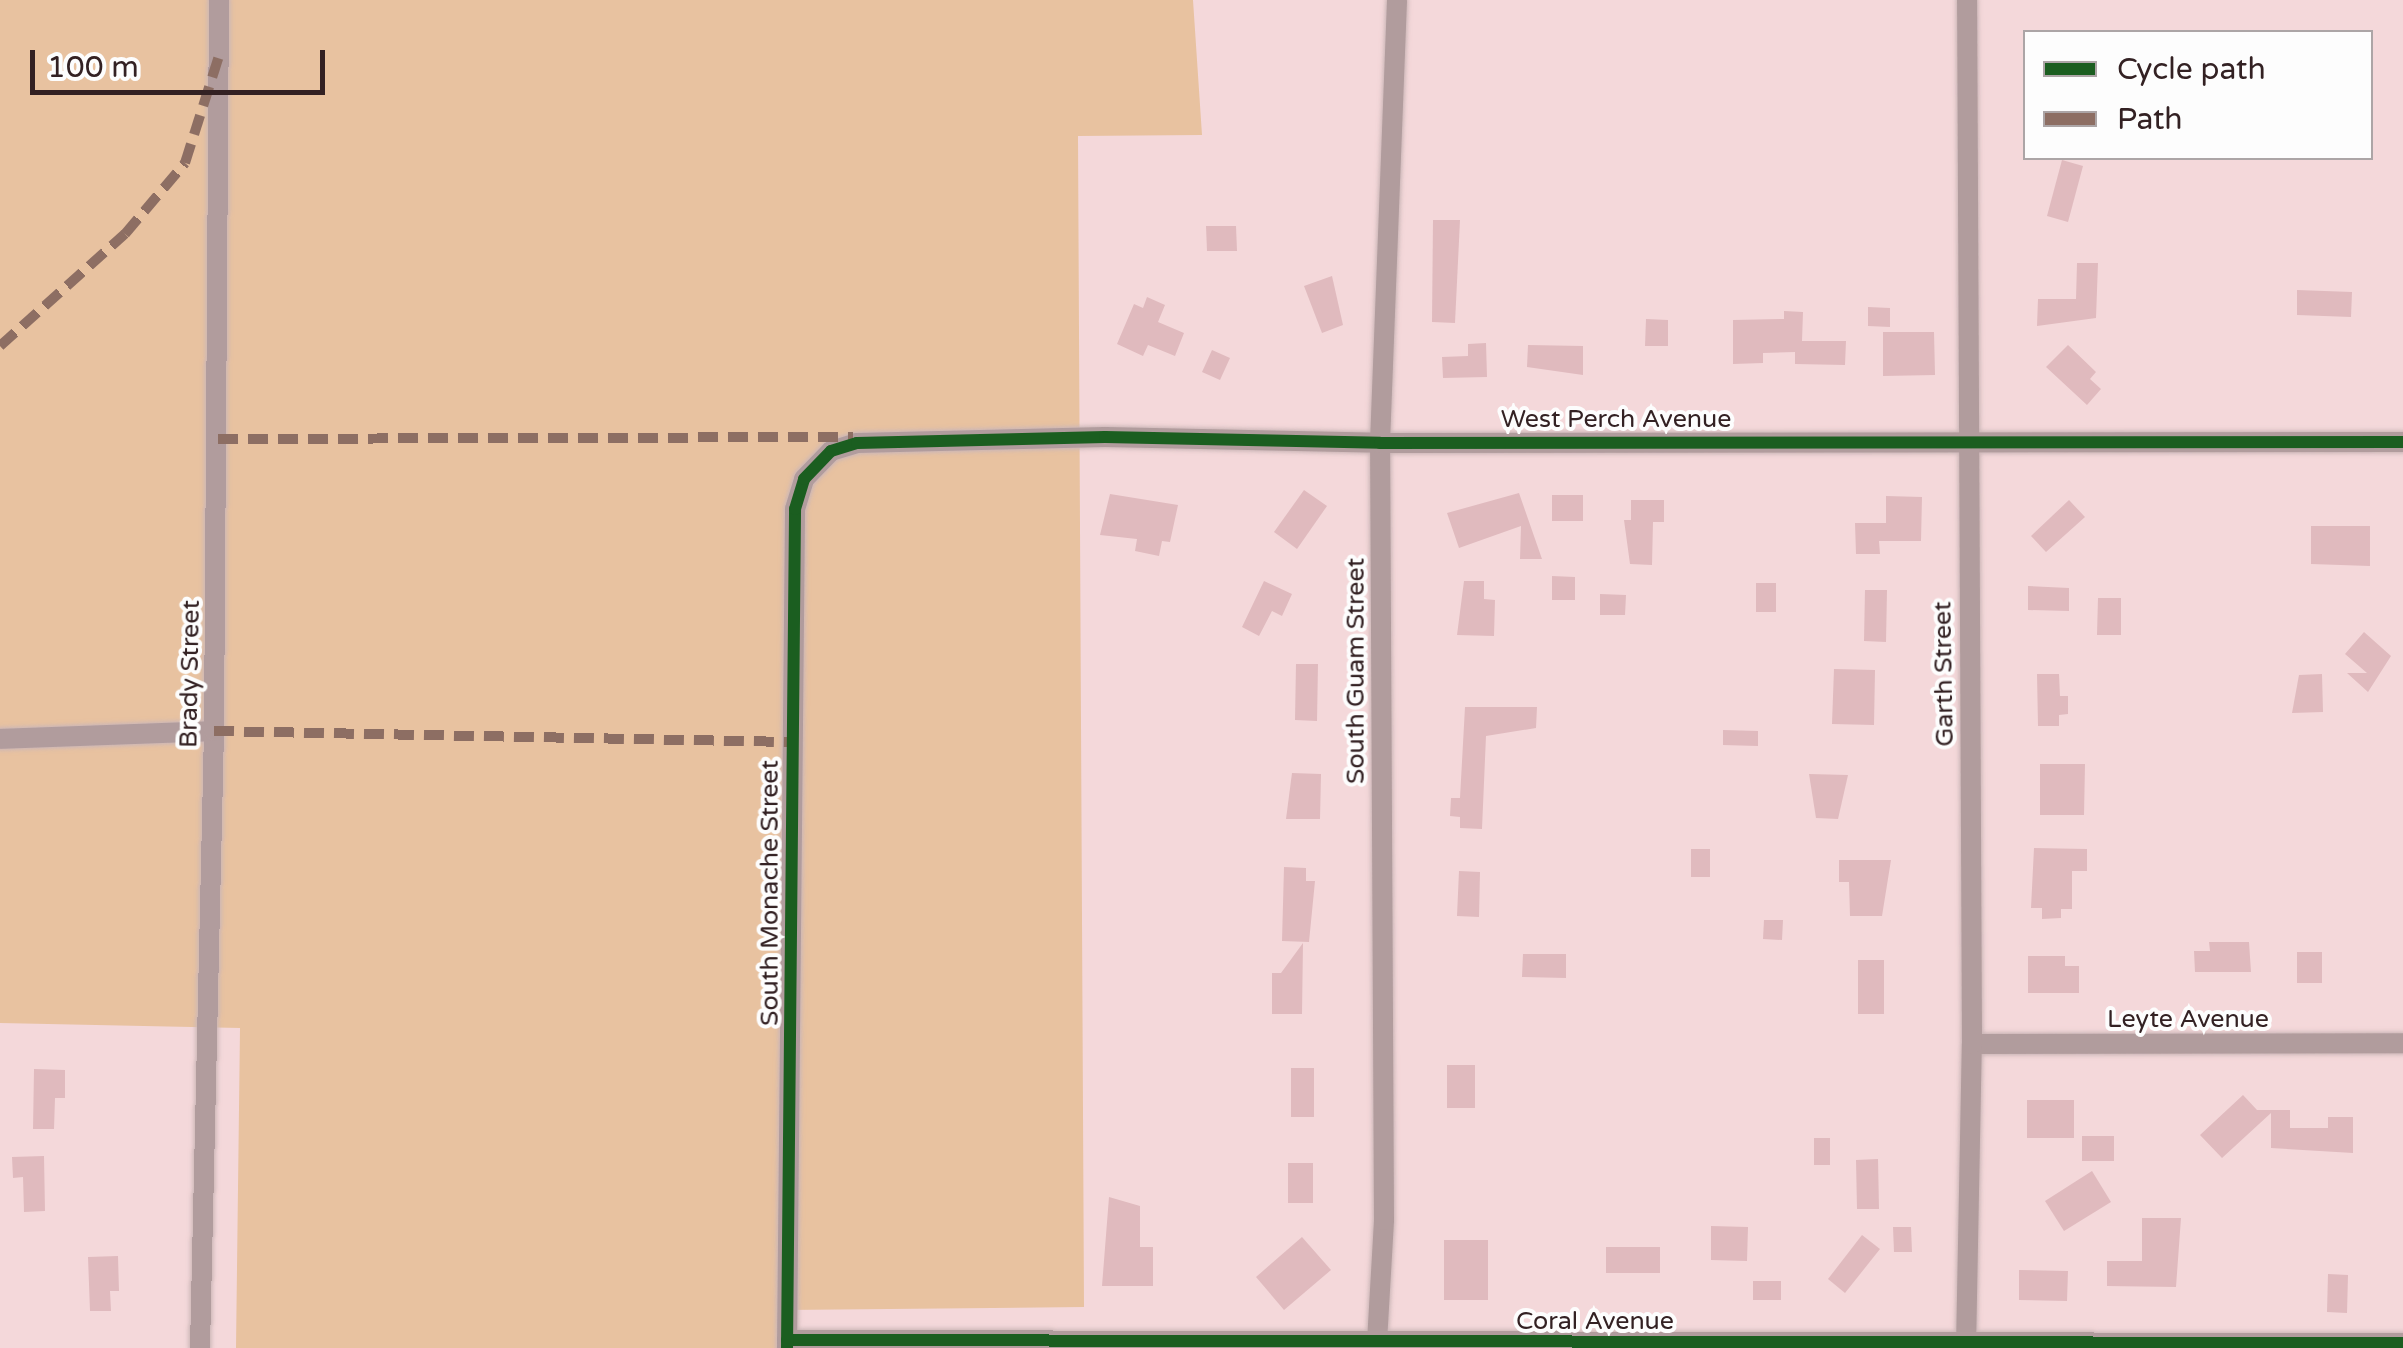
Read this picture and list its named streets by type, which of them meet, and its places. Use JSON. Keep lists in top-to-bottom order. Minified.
{"streets":{"street":["West Perch Avenue","South Guam Street","Brady Street","Garth Street","South Monache Street","Leyte Avenue","Coral Avenue"]},"crossings":[["West Perch Avenue","South Guam Street"],["West Perch Avenue","Garth Street"],["West Perch Avenue","South Monache Street"],["South Guam Street","Coral Avenue"],["Garth Street","Leyte Avenue"],["Garth Street","Coral Avenue"],["South Monache Street","Coral Avenue"]],"legend":["Cycle path","Path"],"scale_bar":"100 m"}
